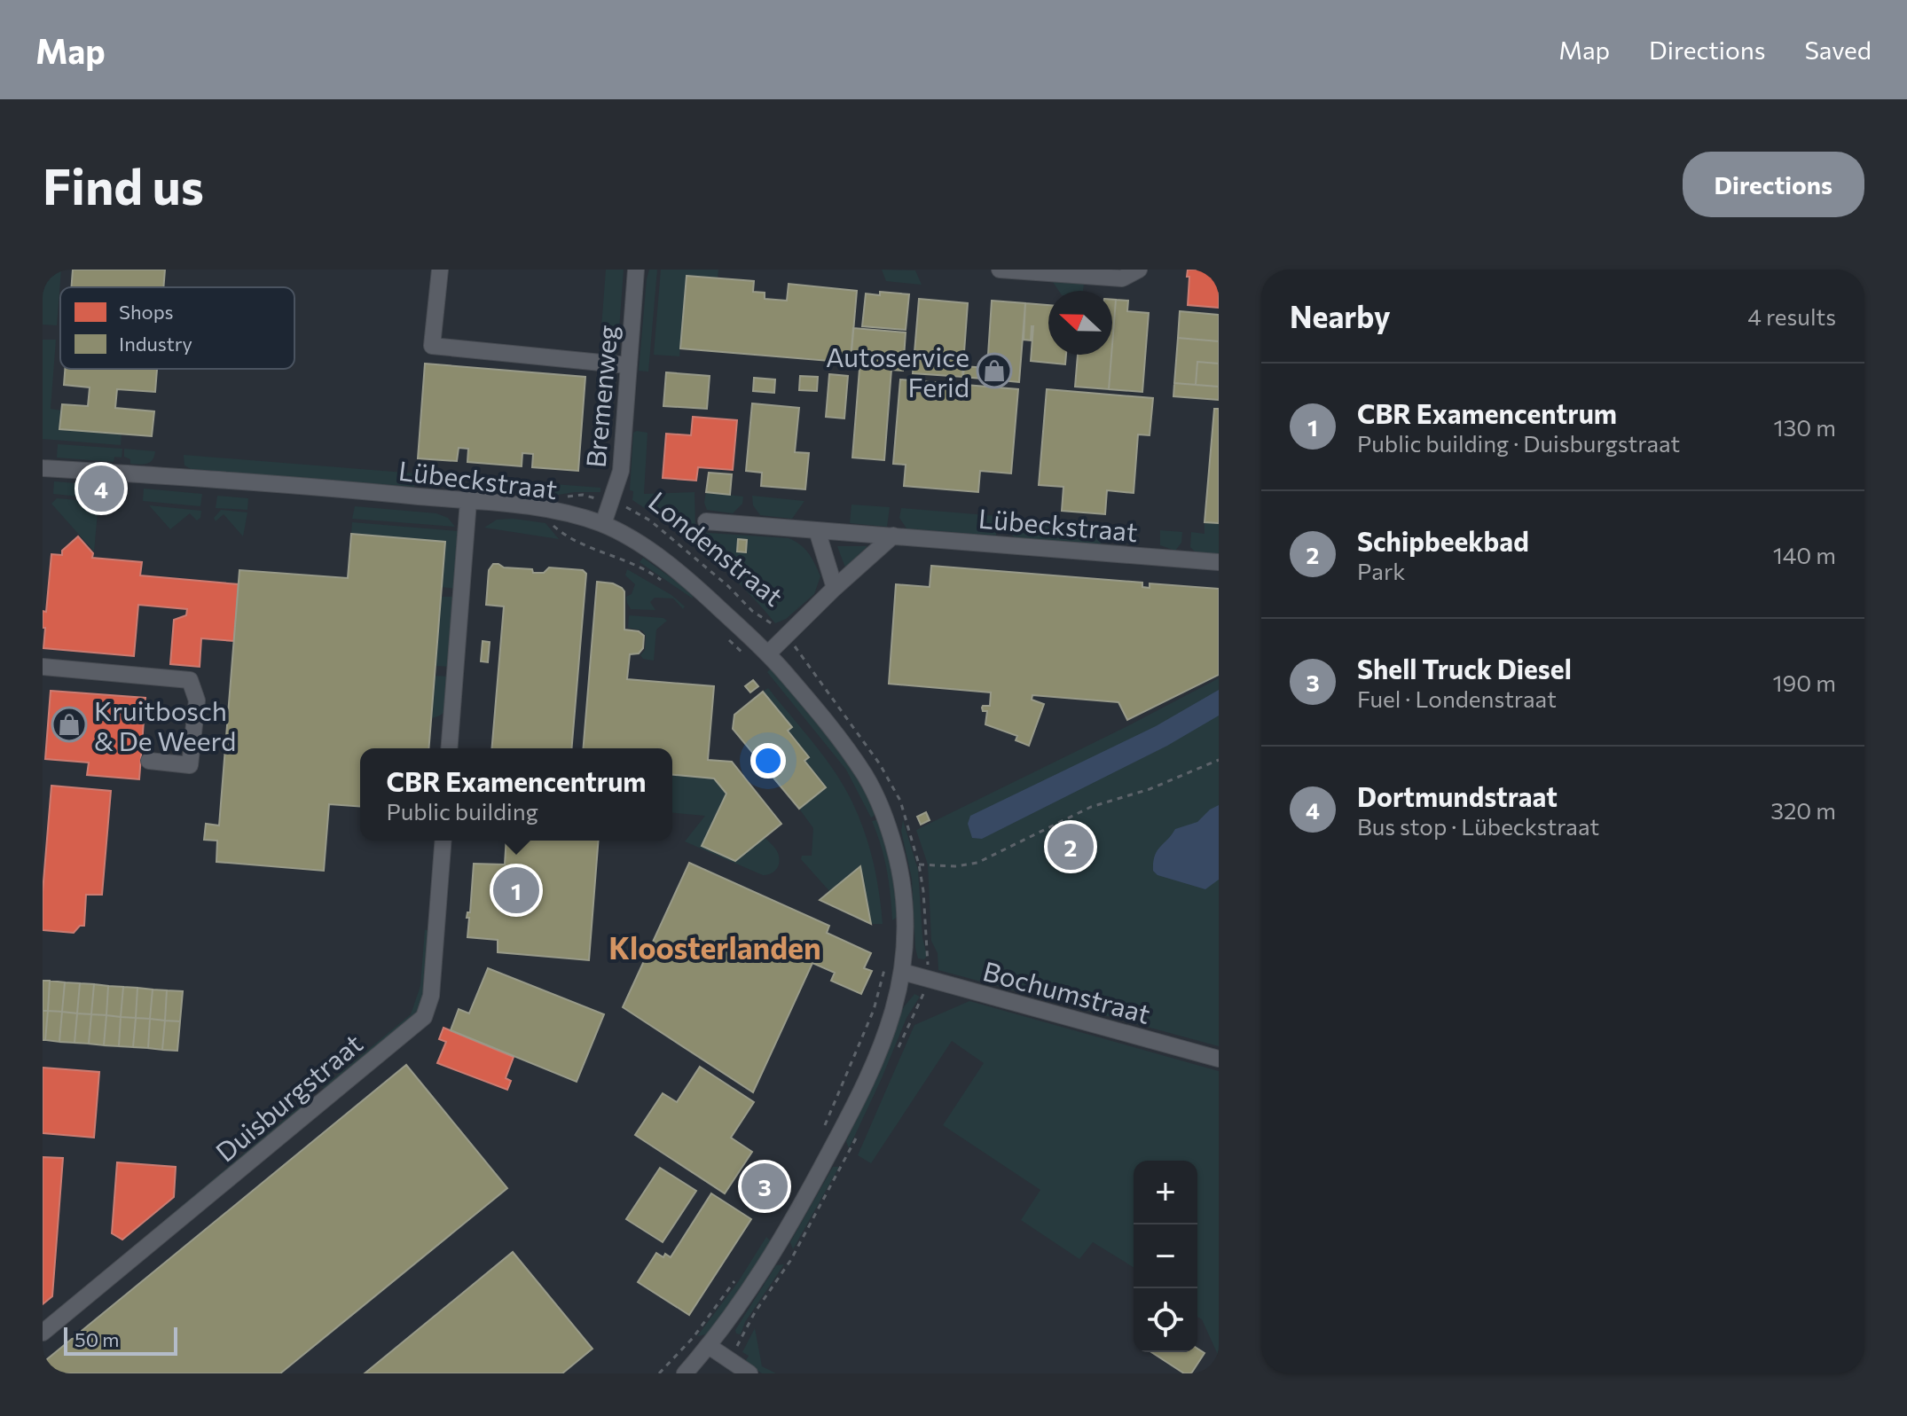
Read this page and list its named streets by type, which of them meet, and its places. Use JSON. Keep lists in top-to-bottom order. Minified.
{"streets":{"street":["Bremenweg","Lübeckstraat","Bochumstraat","Duisburgstraat"],"path":["Londenstraat"]},"crossings":[["Bremenweg","Lübeckstraat"],["Bremenweg","Londenstraat"],["Londenstraat","Bochumstraat"]],"districts":["Kloosterlanden"],"places":{"shop":["Autoservice Ferid","Kruitbosch & De Weerd"]},"legend":["Shops","Industry"],"scale_bar":"50 m","north":"left","page":{"header":"Map","nav":["Map","Directions","Saved"],"buttons":"Directions","title":"Find us","heading":["Nearby","4 results"],"list":[{"mark":"1","name":"CBR Examencentrum","note":"Public building · Duisburgstraat","value":"130 m"},{"mark":"2","name":"Schipbeekbad","note":"Park","value":"140 m"},{"mark":"3","name":"Shell Truck Diesel","note":"Fuel · Londenstraat","value":"190 m"},{"mark":"4","name":"Dortmundstraat","note":"Bus stop · Lübeckstraat","value":"320 m"}],"pins":["4","2","1","3"],"popup":["CBR Examencentrum","Public building"],"map_buttons":["+","−"],"scale":"50 m"}}
